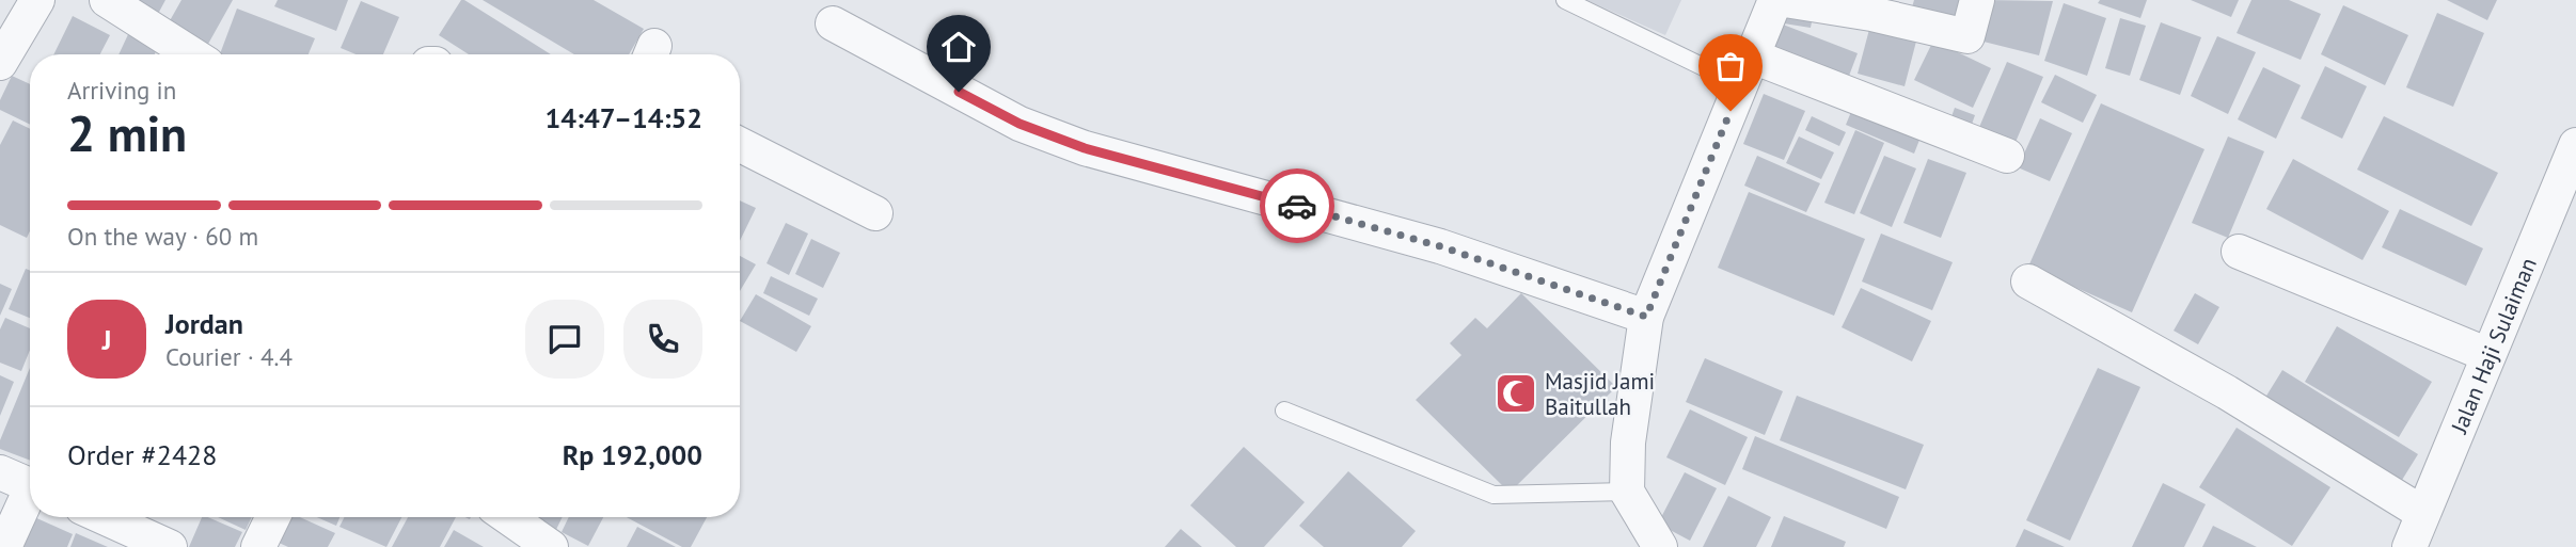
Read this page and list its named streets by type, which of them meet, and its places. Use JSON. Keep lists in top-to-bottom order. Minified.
{"streets":{"street":["Jalan Haji Sulaiman"]},"places":{"mosque":["Masjid Jami Baitullah"]},"page":{"heading":["2 min","Arriving in","14:47–14:52"],"panel":["Jordan","Courier · 4.4","Order #2428","Rp 192,000"],"bar":"On the way · 60 m","round":"J"}}
